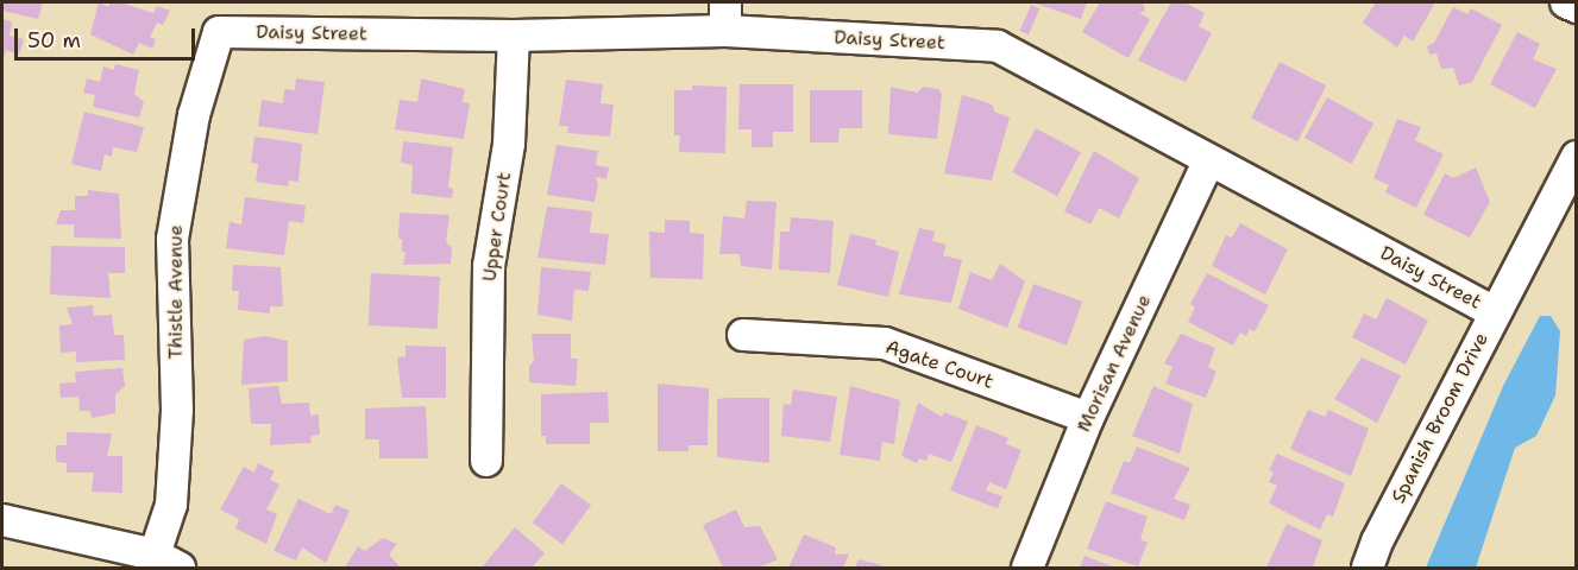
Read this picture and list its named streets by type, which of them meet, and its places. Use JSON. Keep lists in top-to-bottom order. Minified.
{"streets":{"street":["Daisy Street","Upper Court","Thistle Avenue","Morisan Avenue","Agate Court","Spanish Broom Drive"]},"crossings":[["Daisy Street","Upper Court"],["Daisy Street","Thistle Avenue"],["Daisy Street","Morisan Avenue"],["Daisy Street","Spanish Broom Drive"],["Morisan Avenue","Agate Court"]],"scale_bar":"50 m"}
